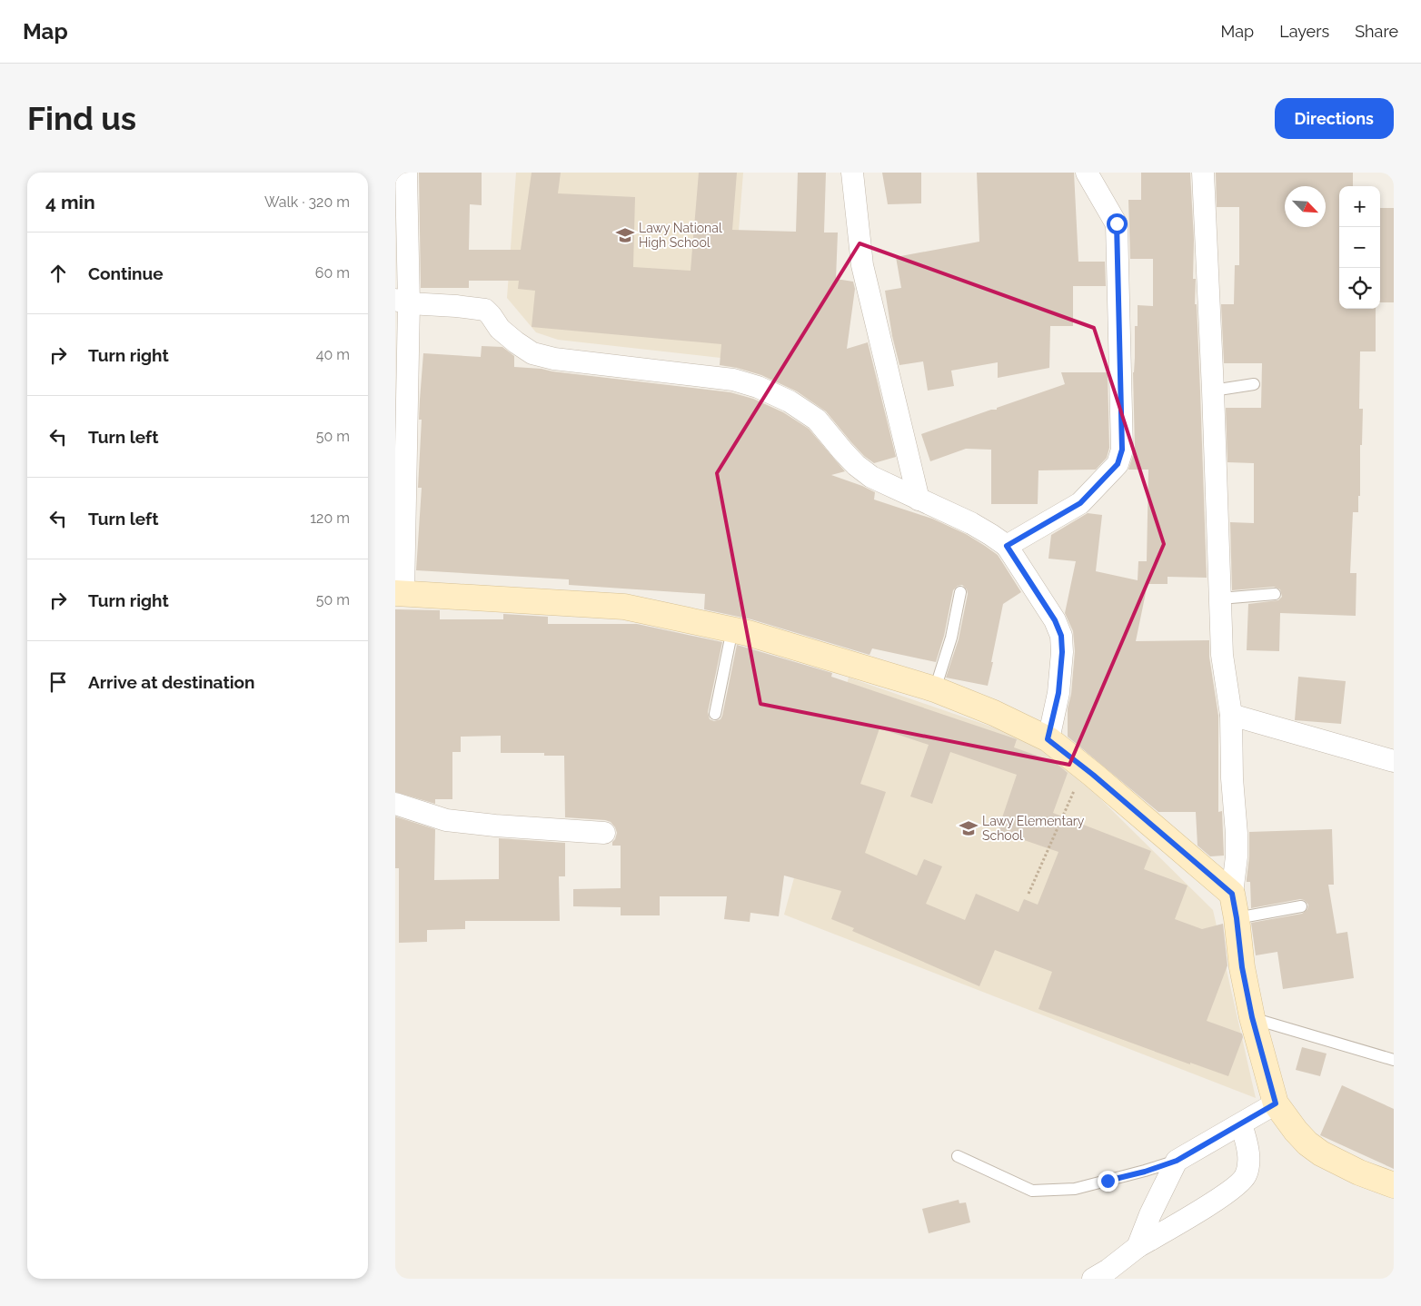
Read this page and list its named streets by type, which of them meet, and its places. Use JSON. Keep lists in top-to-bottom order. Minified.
{"places":{"school or university":["Lawy National High School","Lawy Elementary School"]},"north":"bottom right","page":{"header":"Map","nav":["Map","Layers","Share"],"buttons":"Directions","title":"Find us","heading":["4 min","Walk · 320 m"],"map_buttons":["+","−"],"list":[["Continue","60 m"],["Turn right","40 m"],["Turn left","50 m"],["Turn left","120 m"],["Turn right","50 m"],"Arrive at destination"]}}
